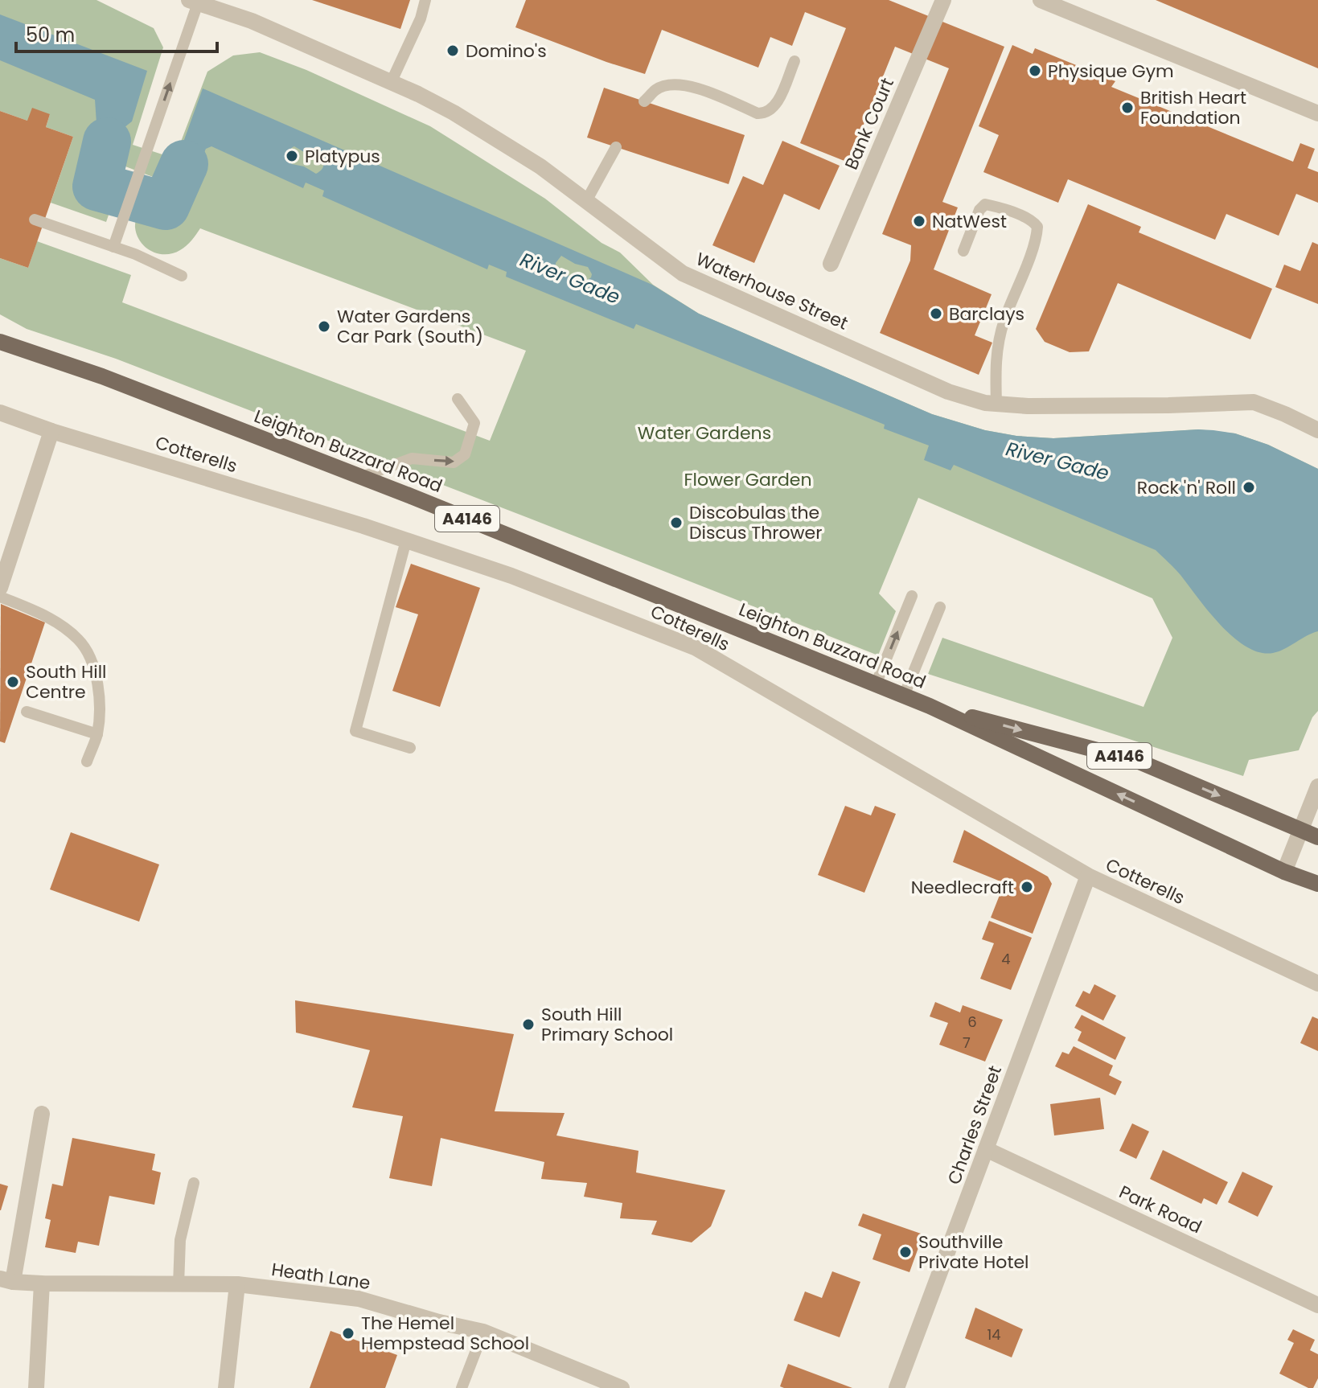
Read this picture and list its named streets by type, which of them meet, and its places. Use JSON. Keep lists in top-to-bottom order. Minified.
{"streets":{"main road":["Leighton Buzzard Road","A4146"],"street":["Bank Court","Waterhouse Street","Cotterells","Charles Street","Park Road","Heath Lane"]},"crossings":[["Cotterells","Charles Street"],["Charles Street","Park Road"]],"water":["River Gade"],"parks":["Water Gardens","Flower Garden"],"places":["Domino's","Physique Gym","British Heart Foundation","Platypus","NatWest","Barclays","Water Gardens Car Park (South)","Rock 'n' Roll","Discobulas the Discus Thrower","South Hill Centre","Needlecraft","South Hill Primary School","Southville Private Hotel","The Hemel Hempstead School"],"house_numbers":["4","6","7","14"],"scale_bar":"50 m"}
